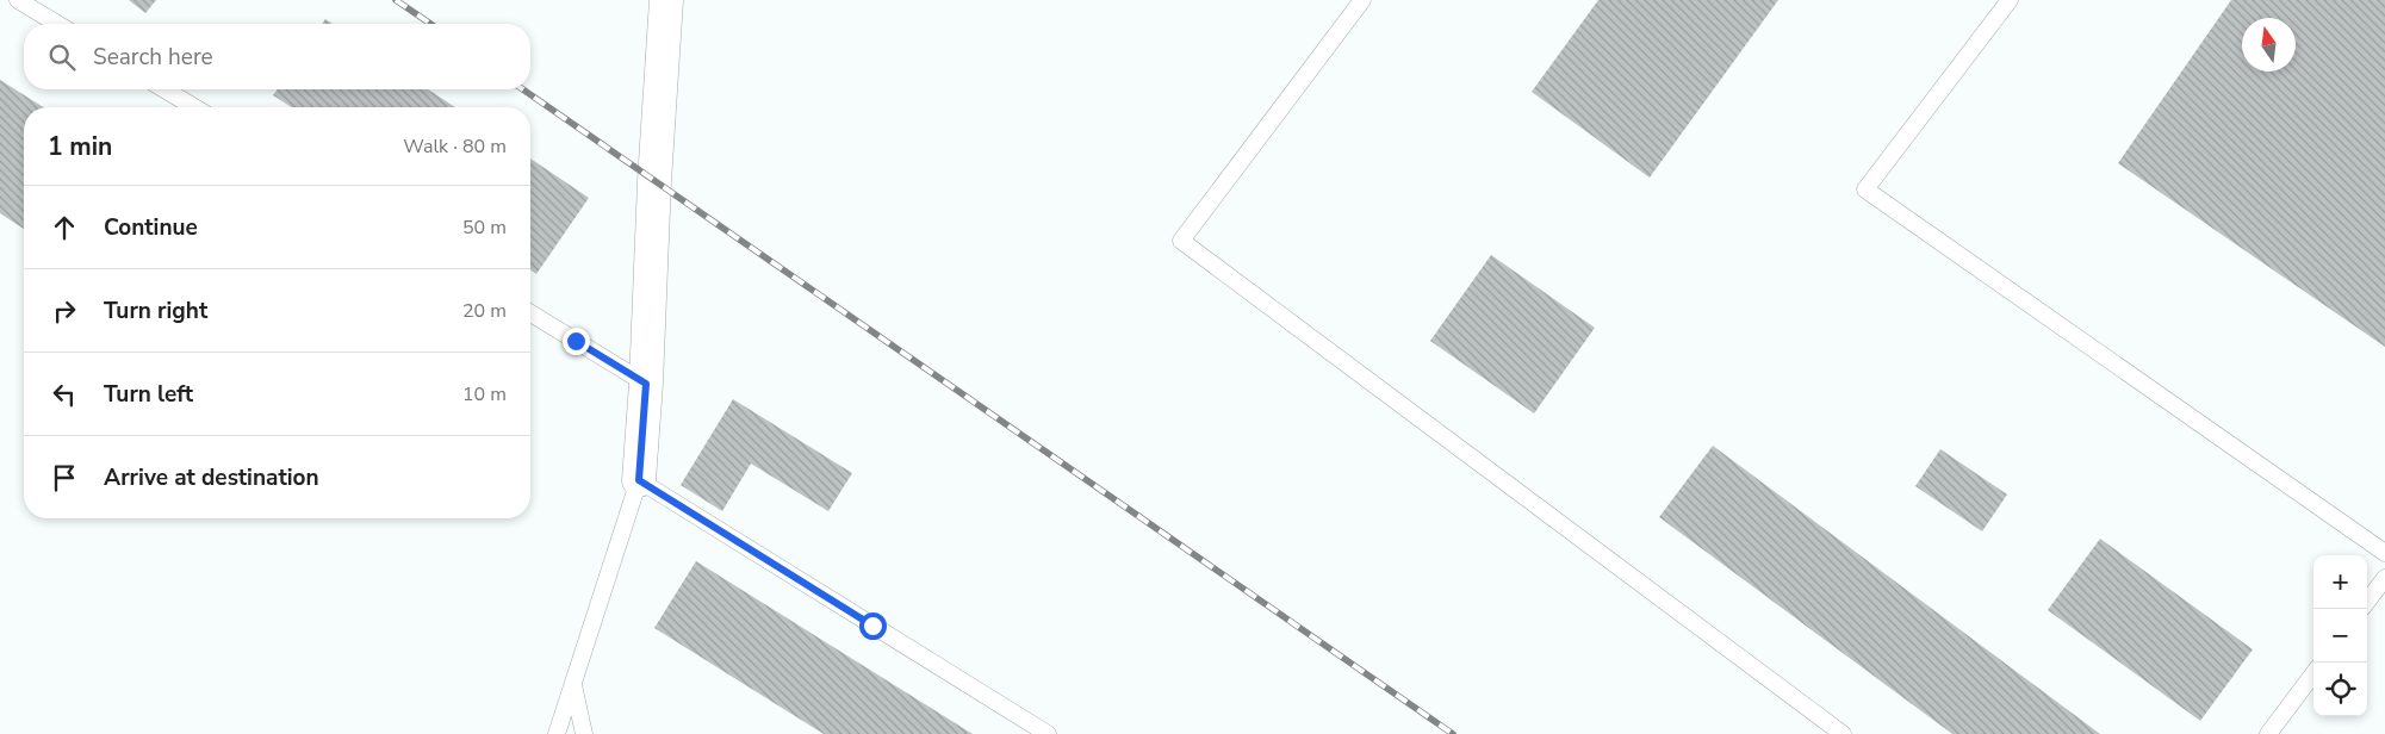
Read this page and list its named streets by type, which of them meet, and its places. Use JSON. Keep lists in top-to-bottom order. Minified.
{"north":"top","page":{"search":"Search here","heading":["1 min","Walk · 80 m"],"list":[["Continue","50 m"],["Turn right","20 m"],["Turn left","10 m"],"Arrive at destination"],"map_buttons":["+","−"]}}
